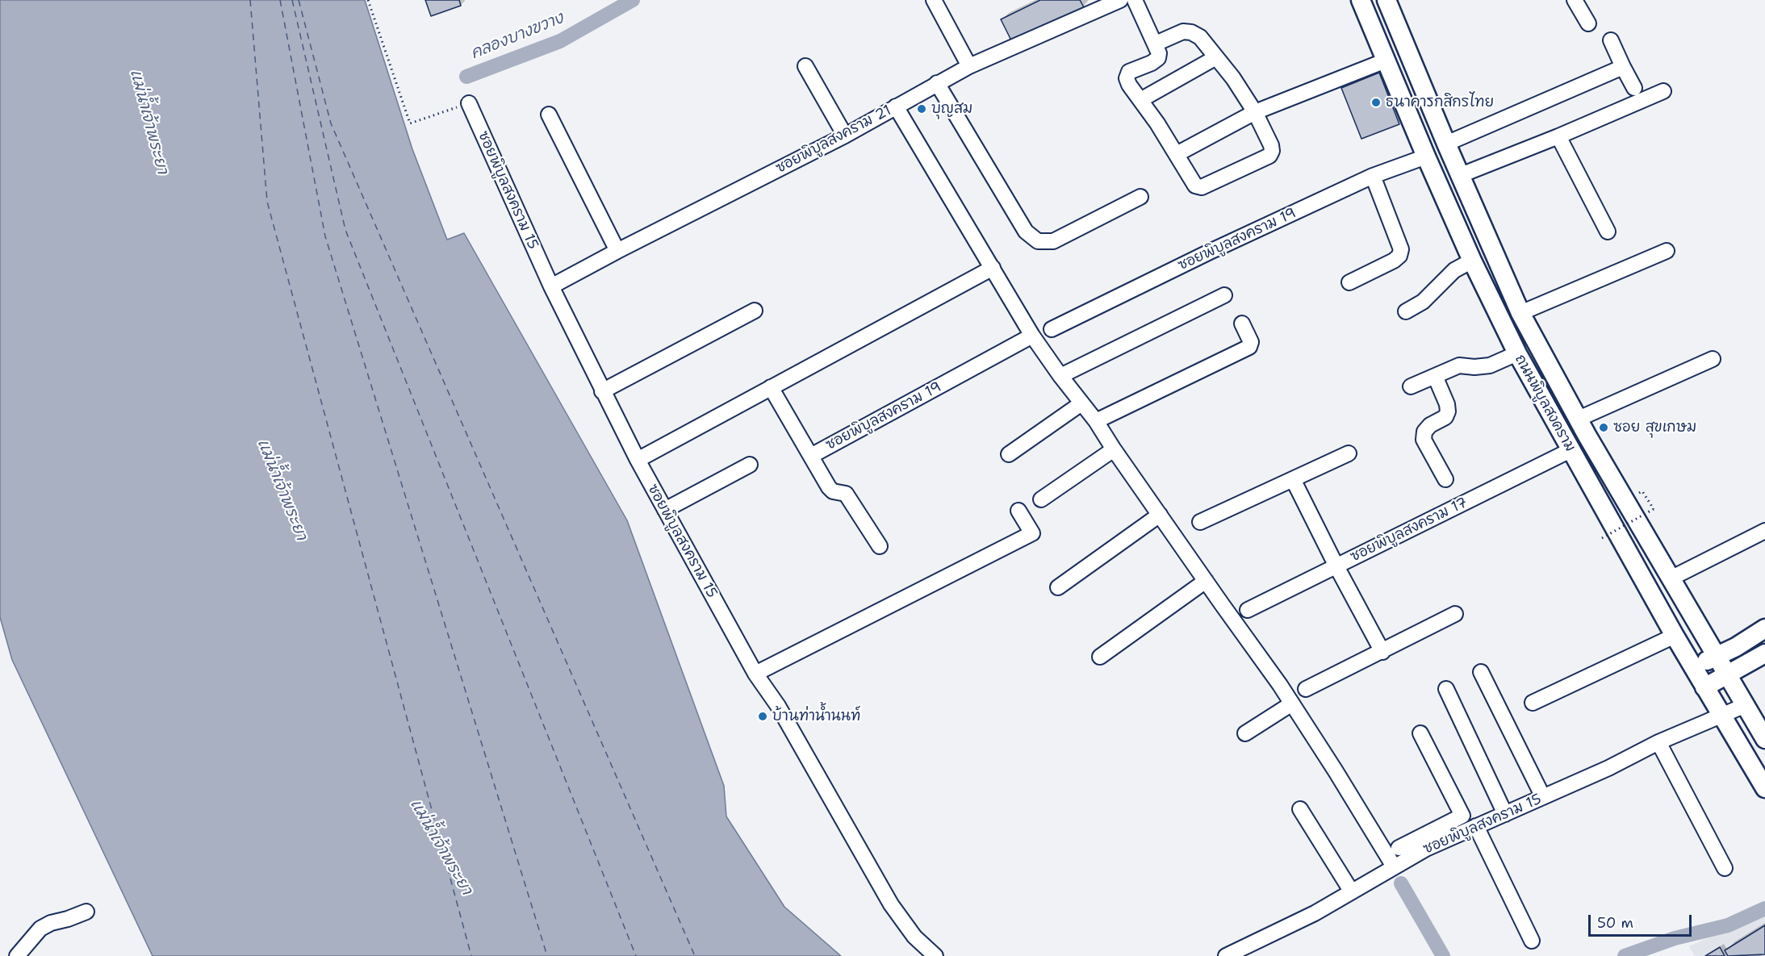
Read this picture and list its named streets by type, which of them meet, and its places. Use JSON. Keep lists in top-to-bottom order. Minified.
{"streets":{"main road":["ถนนพิบูลสงคราม"],"street":["ซอยพิบูลสงคราม 21","ซอยพิบูลสงคราม 15","ซอยพิบูลสงคราม 19","ซอยพิบูลสงคราม 17"]},"crossings":[["ซอยพิบูลสงคราม 21","ซอยพิบูลสงคราม 15"],["ซอยพิบูลสงคราม 15","ถนนพิบูลสงคราม"],["ซอยพิบูลสงคราม 19","ถนนพิบูลสงคราม"],["ถนนพิบูลสงคราม","ซอยพิบูลสงคราม 17"]],"water":["คลองบางขวาง","แม่น้ำเจ้าพระยา"],"places":["ธนาคารกสิกรไทย","บุญสม","ซอย สุขเกษม","บ้านท่าน้ำนนท์"],"scale_bar":"50 m"}
